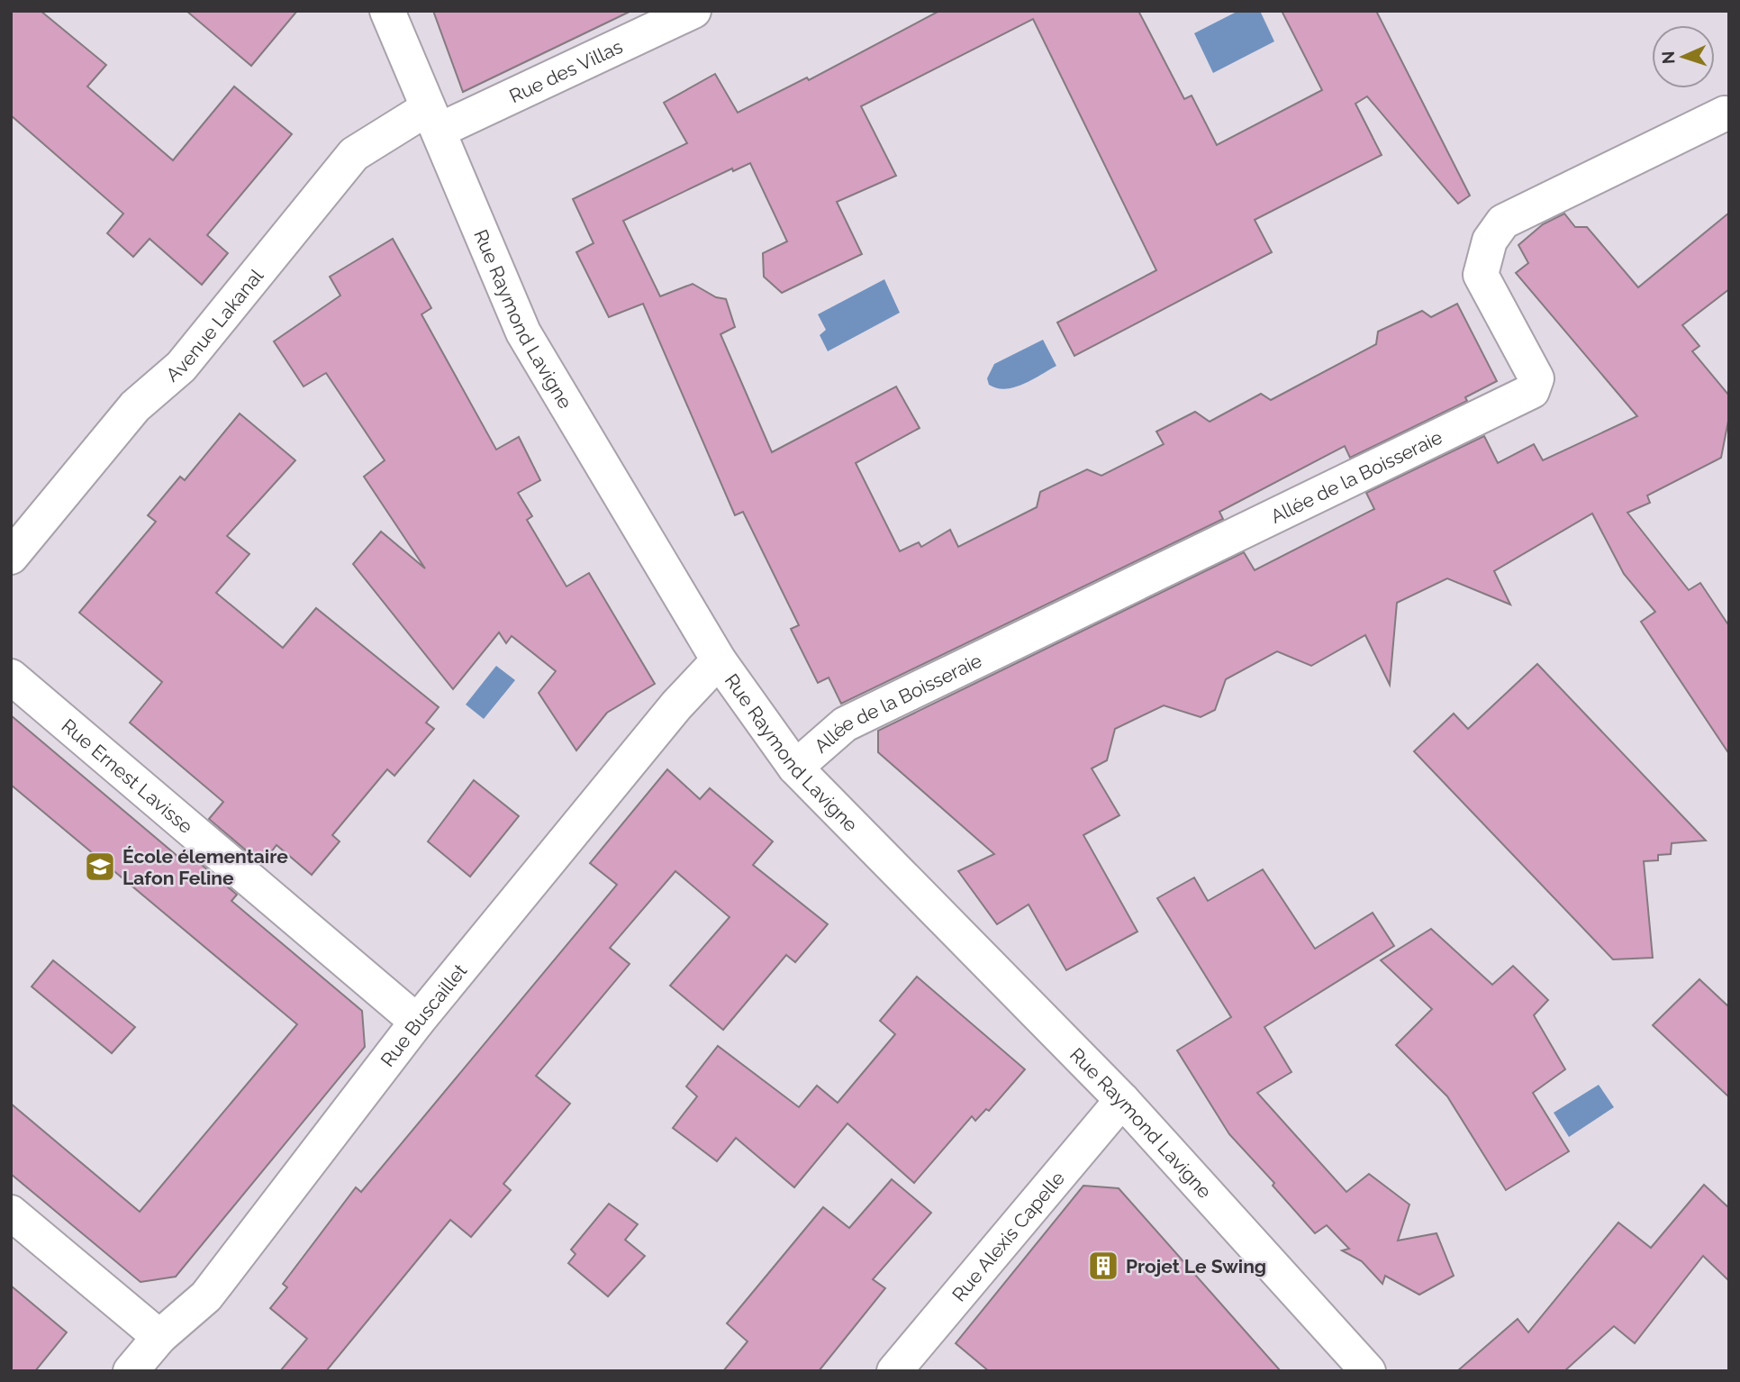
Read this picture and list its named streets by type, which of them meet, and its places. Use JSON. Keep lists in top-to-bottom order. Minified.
{"streets":{"street":["Rue des Villas","Rue Raymond Lavigne","Avenue Lakanal","Allée de la Boisseraie","Rue Ernest Lavisse","Rue Buscaillet","Rue Alexis Capelle"]},"crossings":[["Rue des Villas","Rue Raymond Lavigne"],["Rue des Villas","Avenue Lakanal"],["Rue Raymond Lavigne","Avenue Lakanal"],["Rue Raymond Lavigne","Allée de la Boisseraie"],["Rue Raymond Lavigne","Rue Buscaillet"],["Rue Raymond Lavigne","Rue Alexis Capelle"],["Rue Ernest Lavisse","Rue Buscaillet"]],"places":{"school or university":["École élementaire Lafon Feline"],"building":["Projet Le Swing"]},"north":"left"}
